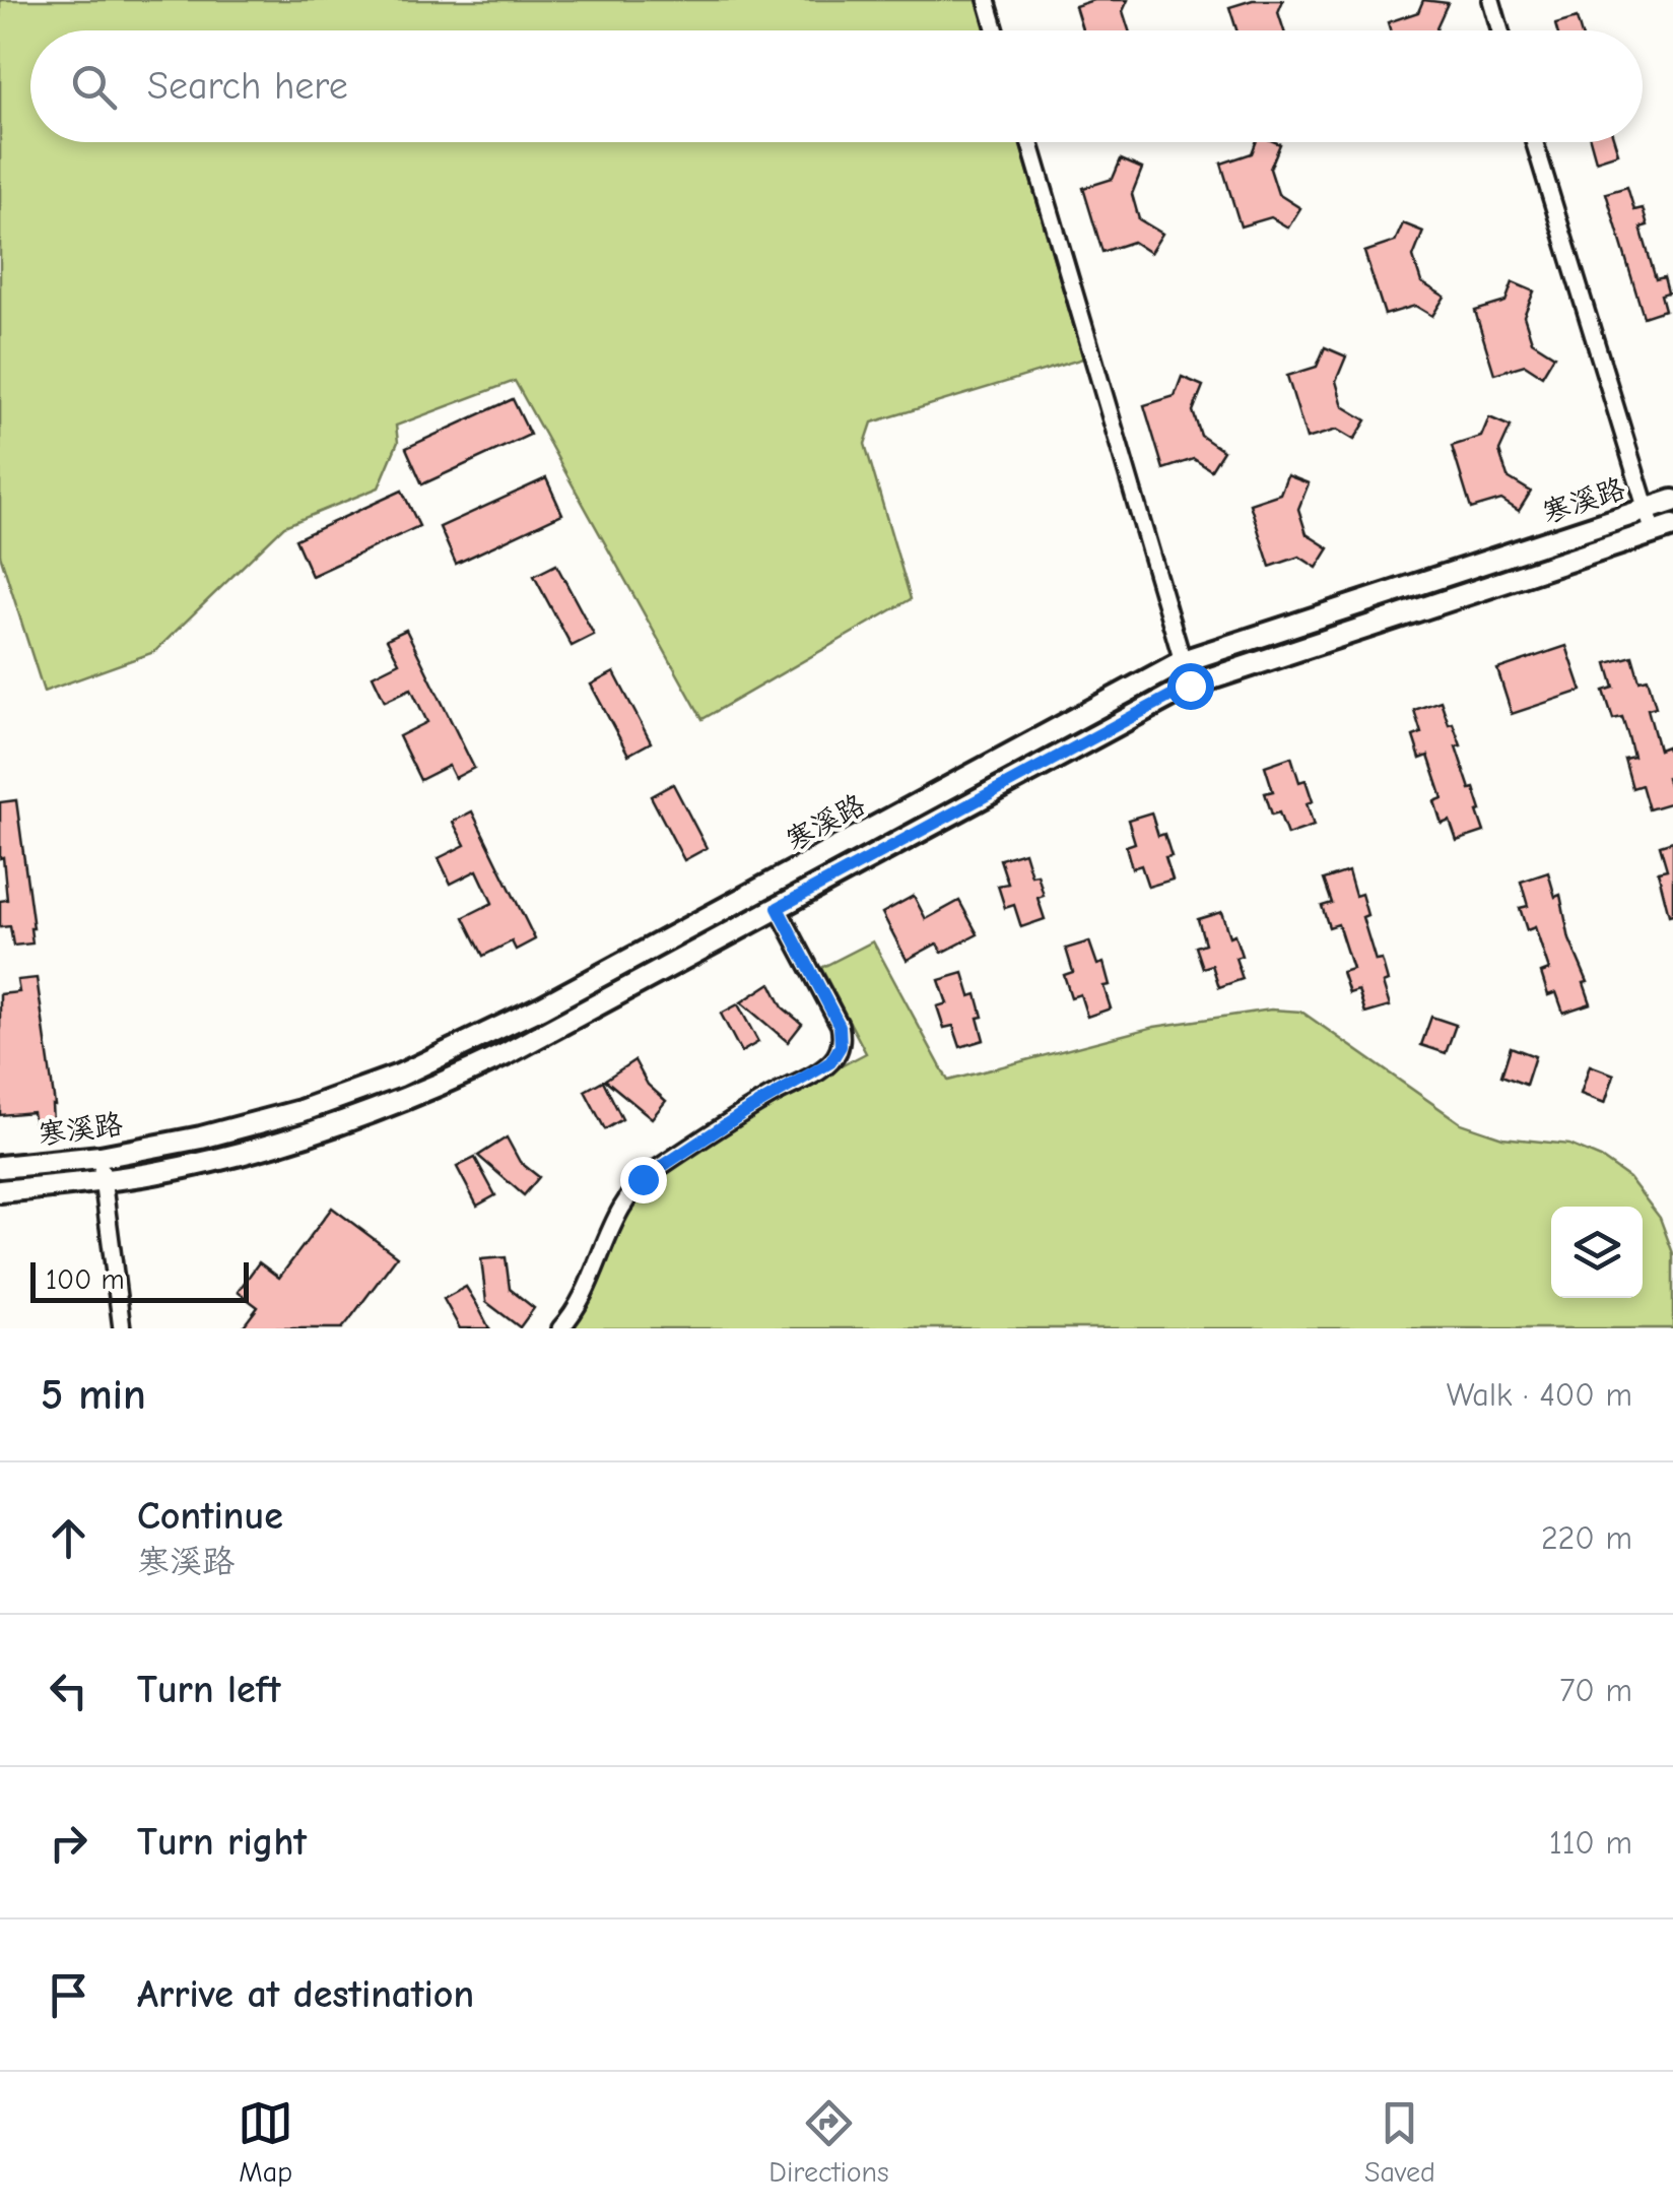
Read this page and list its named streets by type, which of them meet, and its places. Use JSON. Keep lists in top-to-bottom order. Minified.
{"streets":{"main road":["寒溪路"]},"scale_bar":"100 m","page":{"search":"Search here","scale":"100 m","heading":["5 min","Walk · 400 m"],"list":[["Continue","寒溪路","220 m"],["Turn left","70 m"],["Turn right","110 m"],"Arrive at destination"],"nav":["Map","Directions","Saved"]}}
